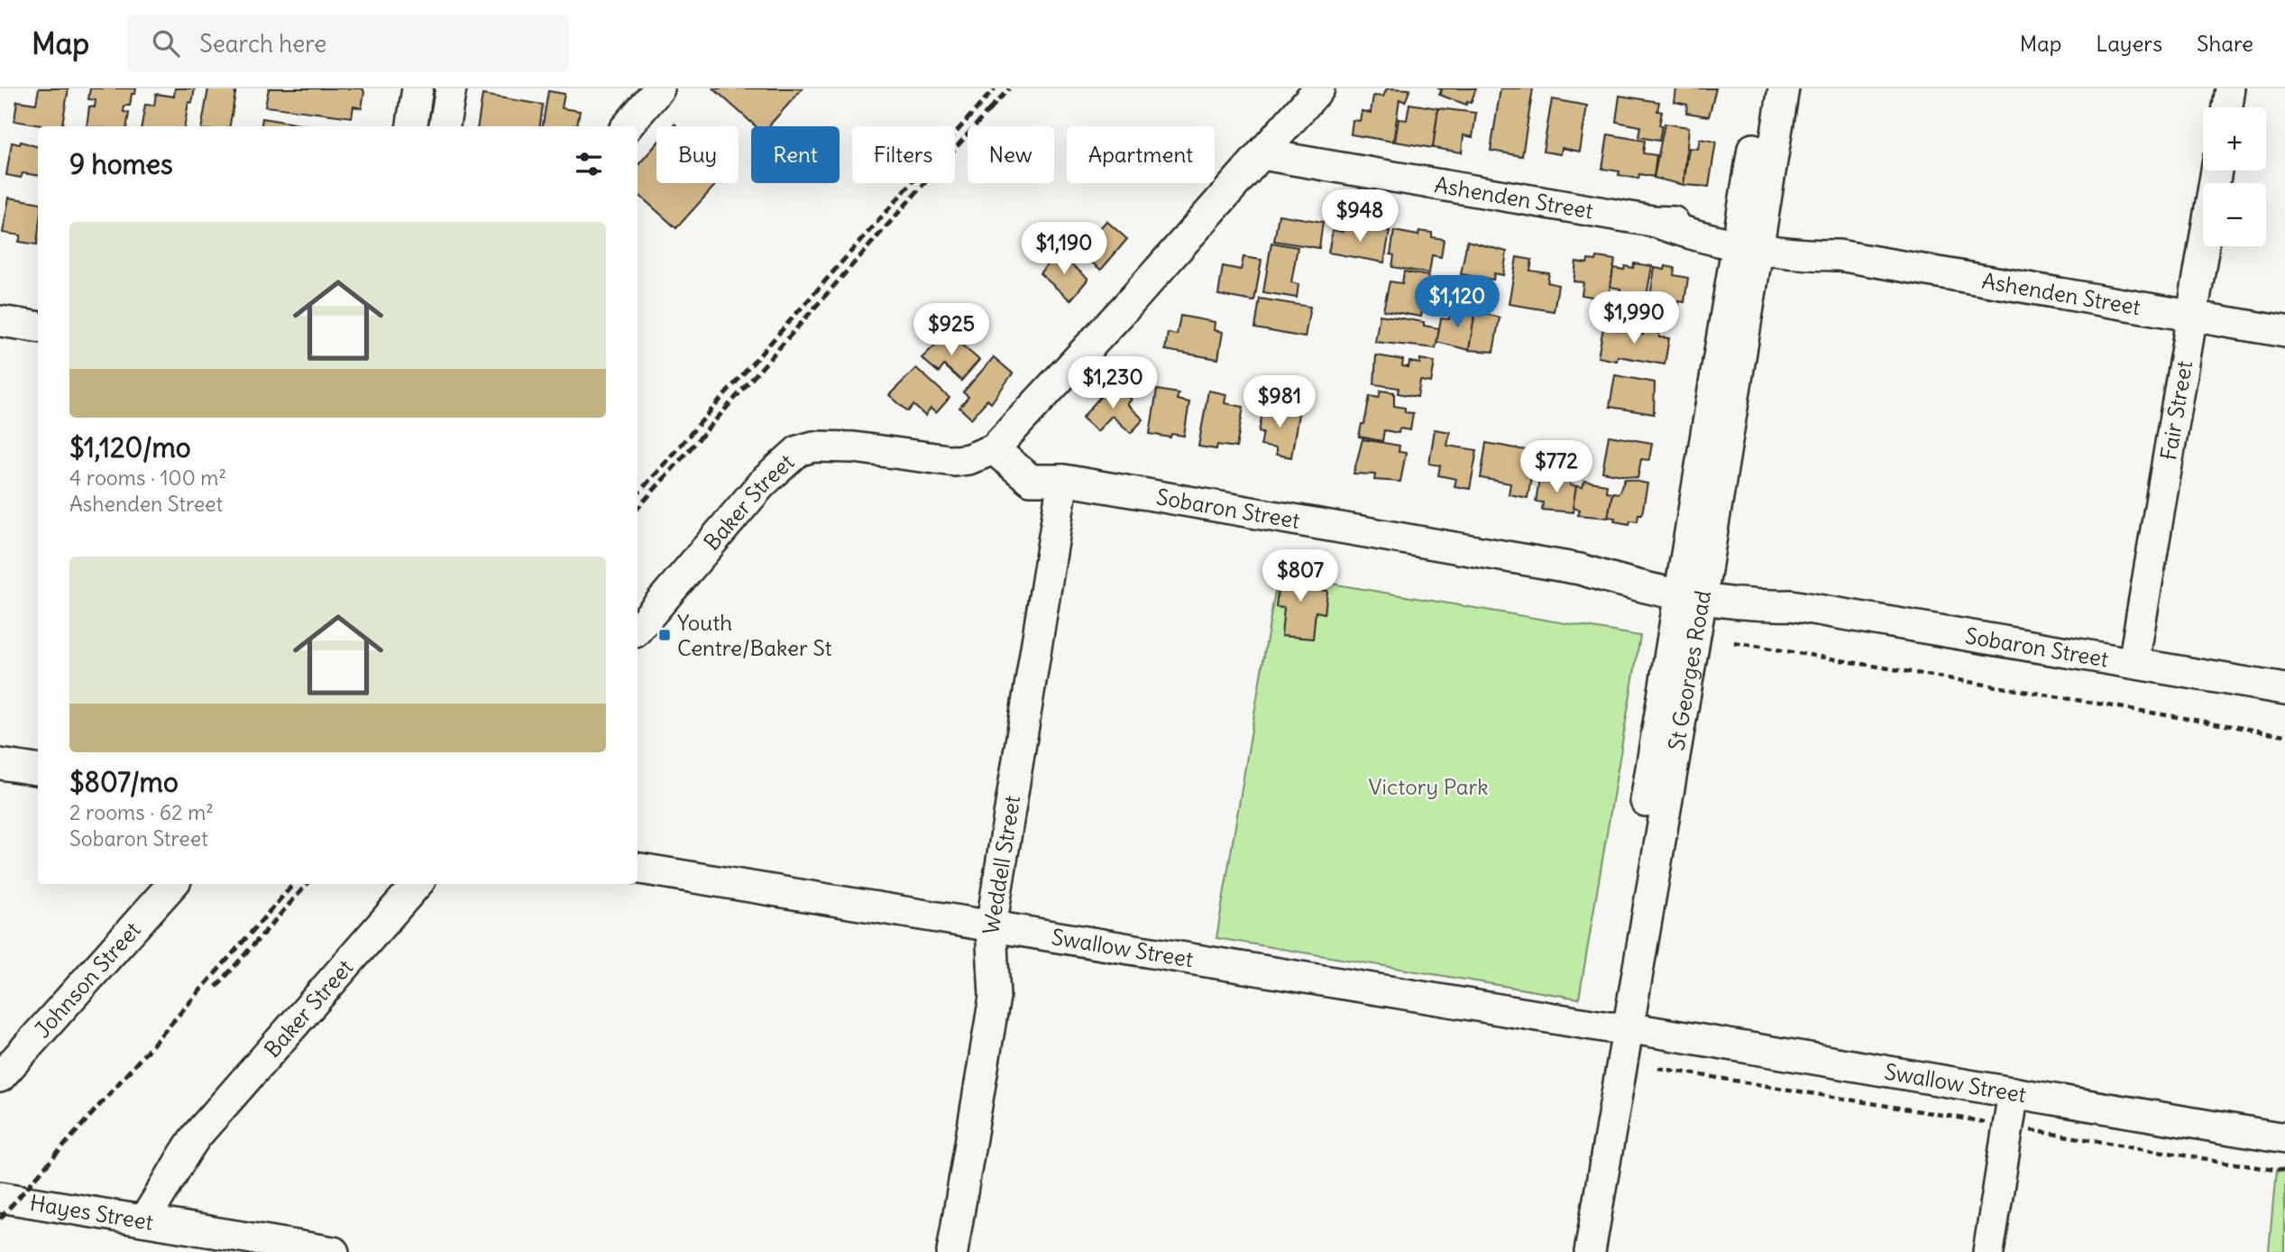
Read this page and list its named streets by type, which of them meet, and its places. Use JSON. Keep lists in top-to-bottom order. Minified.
{"streets":{"street":["Ashenden Street","Fair Street","Baker Street","Sobaron Street","St Georges Road","Weddell Street","Swallow Street","Johnson Street","Hayes Street"]},"crossings":[["Ashenden Street","Fair Street"],["Ashenden Street","St Georges Road"],["Fair Street","Sobaron Street"],["Baker Street","Sobaron Street"],["Baker Street","Hayes Street"],["Sobaron Street","St Georges Road"],["Sobaron Street","Weddell Street"],["St Georges Road","Swallow Street"],["Weddell Street","Swallow Street"]],"parks":["Victory Park"],"places":{"transit":["Youth Centre/Baker St"]},"page":{"header":"Map","search":"Search here","nav":["Map","Layers","Share"],"map_buttons":["+","−"],"chip":["Buy","Rent","Filters","New","Apartment"],"heading":"9 homes","price":["$948","$1,190","$1,120","$1,990","$925","$1,230","$981","$772","$807"],"list":[{"name":"$1,120/mo","note":"4 rooms · 100 m² · Ashenden Street"},{"name":"$807/mo","note":"2 rooms · 62 m² · Sobaron Street"}]}}
